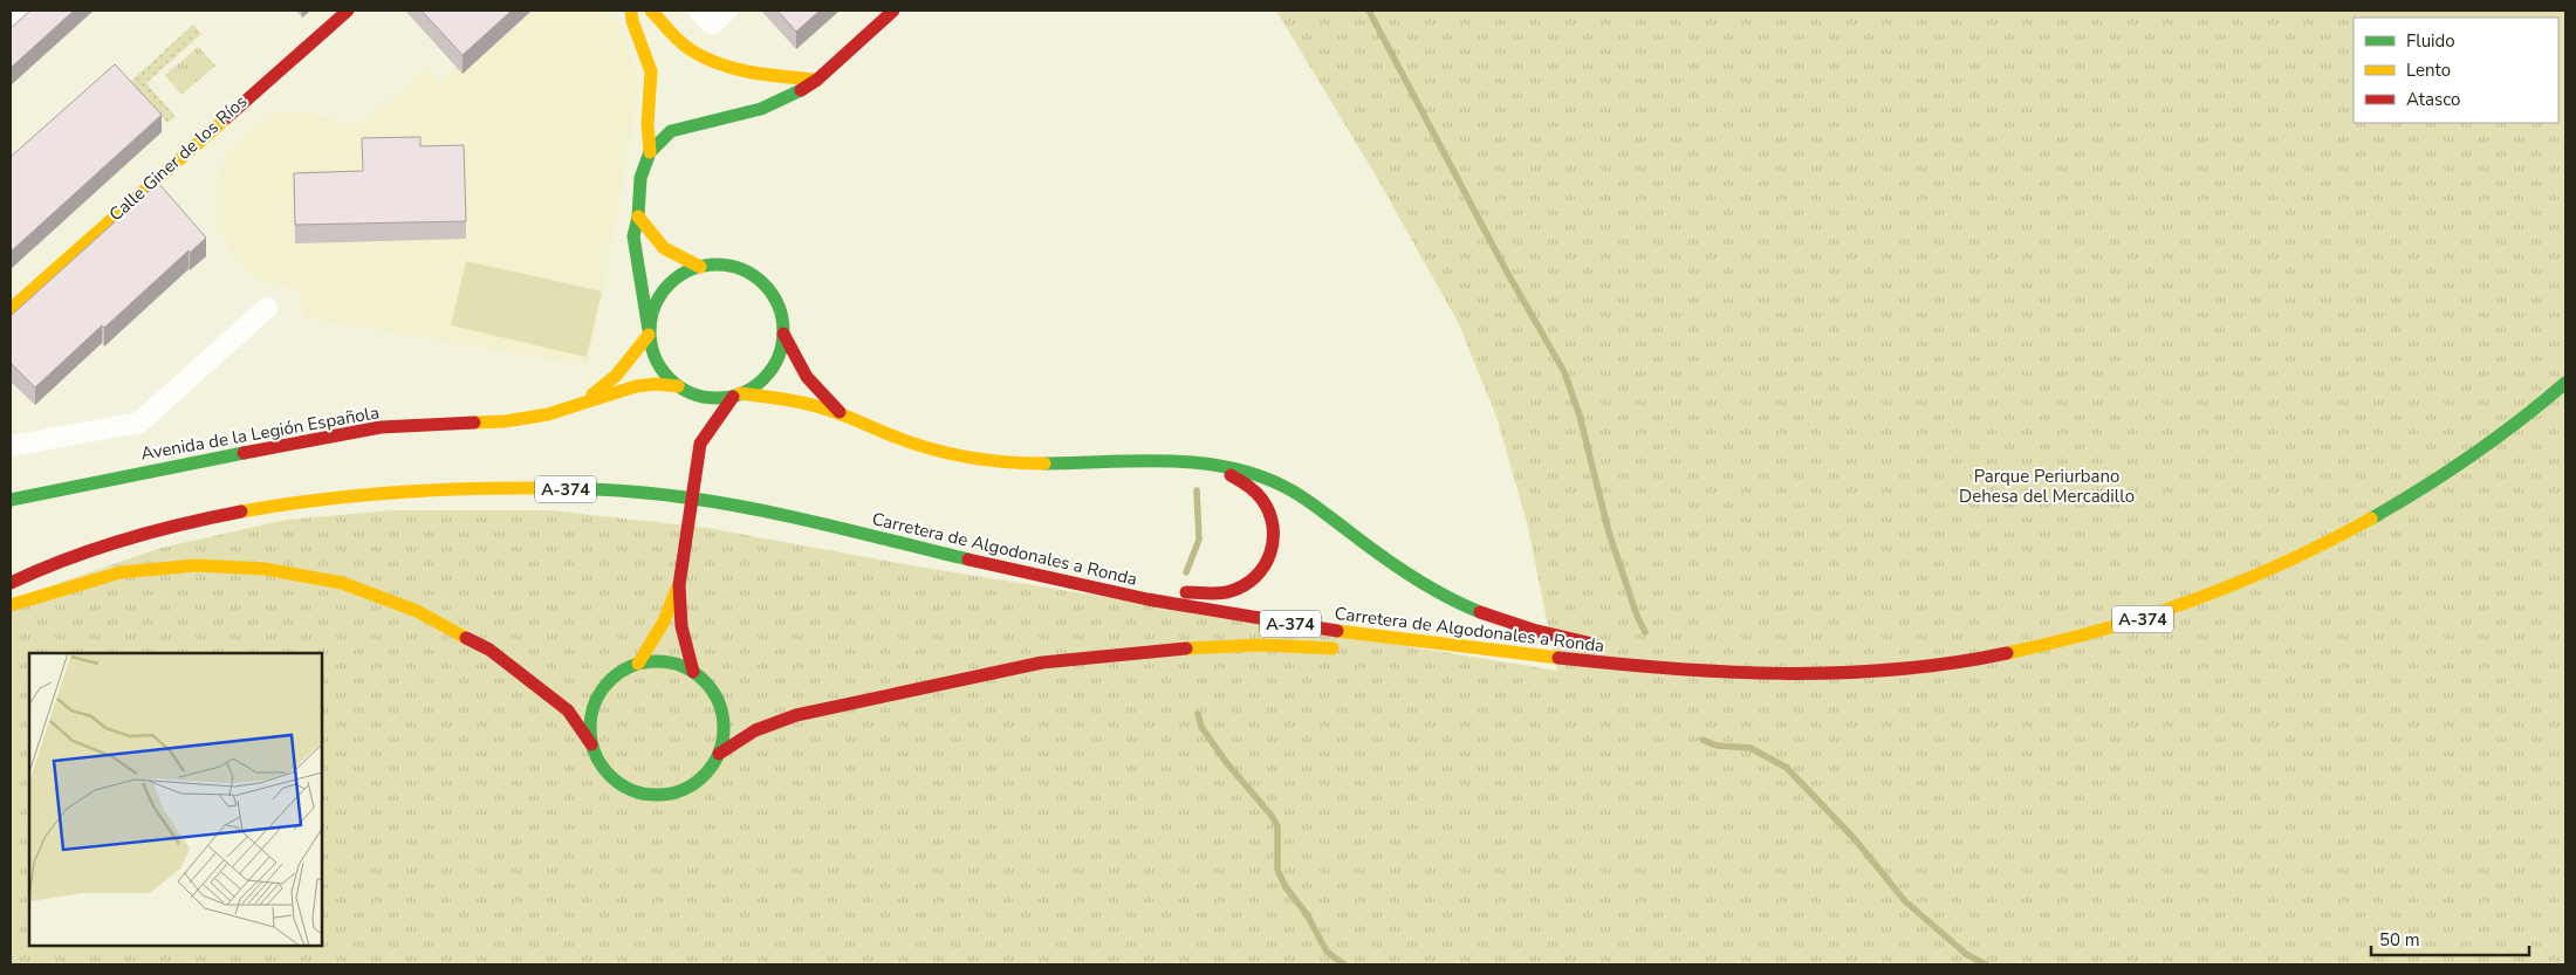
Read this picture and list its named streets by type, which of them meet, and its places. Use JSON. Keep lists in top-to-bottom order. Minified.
{"streets":{"main road":["Calle Giner de los Ríos","Avenida de la Legión Española","A-374","Carretera de Algodonales a Ronda"]},"parks":["Parque Periurbano Dehesa del Mercadillo"],"legend":["Fluido","Lento","Atasco"],"scale_bar":"50 m"}
